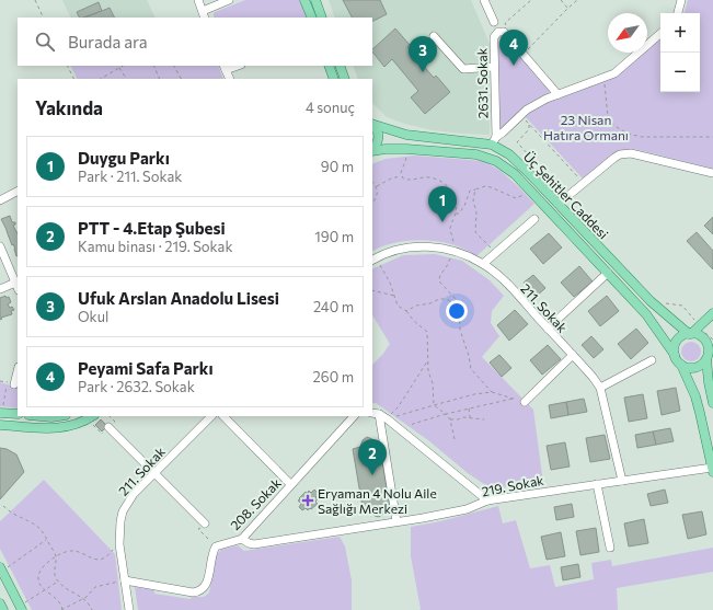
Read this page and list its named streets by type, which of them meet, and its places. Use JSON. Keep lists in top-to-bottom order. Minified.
{"streets":{"main road":["Üç Şehitler Caddesi"],"street":["2631. Sokak","211. Sokak","219. Sokak","208. Sokak"]},"crossings":[["2631. Sokak","Üç Şehitler Caddesi"],["211. Sokak","219. Sokak"],["219. Sokak","208. Sokak"]],"parks":["23 Nisan Hatıra Ormanı"],"places":{"health":["Eryaman 4 Nolu Aile Sağlığı Merkezi"]},"north":"bottom left","page":{"map_buttons":["+","−"],"search":"Burada ara","pins":["4","3","1","2"],"heading":["Yakında","4 sonuç"],"list":[{"mark":"1","name":"Duygu Parkı","note":"Park · 211. Sokak","value":"90 m"},{"mark":"2","name":"PTT - 4.Etap Şubesi","note":"Kamu binası · 219. Sokak","value":"190 m"},{"mark":"3","name":"Ufuk Arslan Anadolu Lisesi","note":"Okul","value":"240 m"},{"mark":"4","name":"Peyami Safa Parkı","note":"Park · 2632. Sokak","value":"260 m"}]}}
